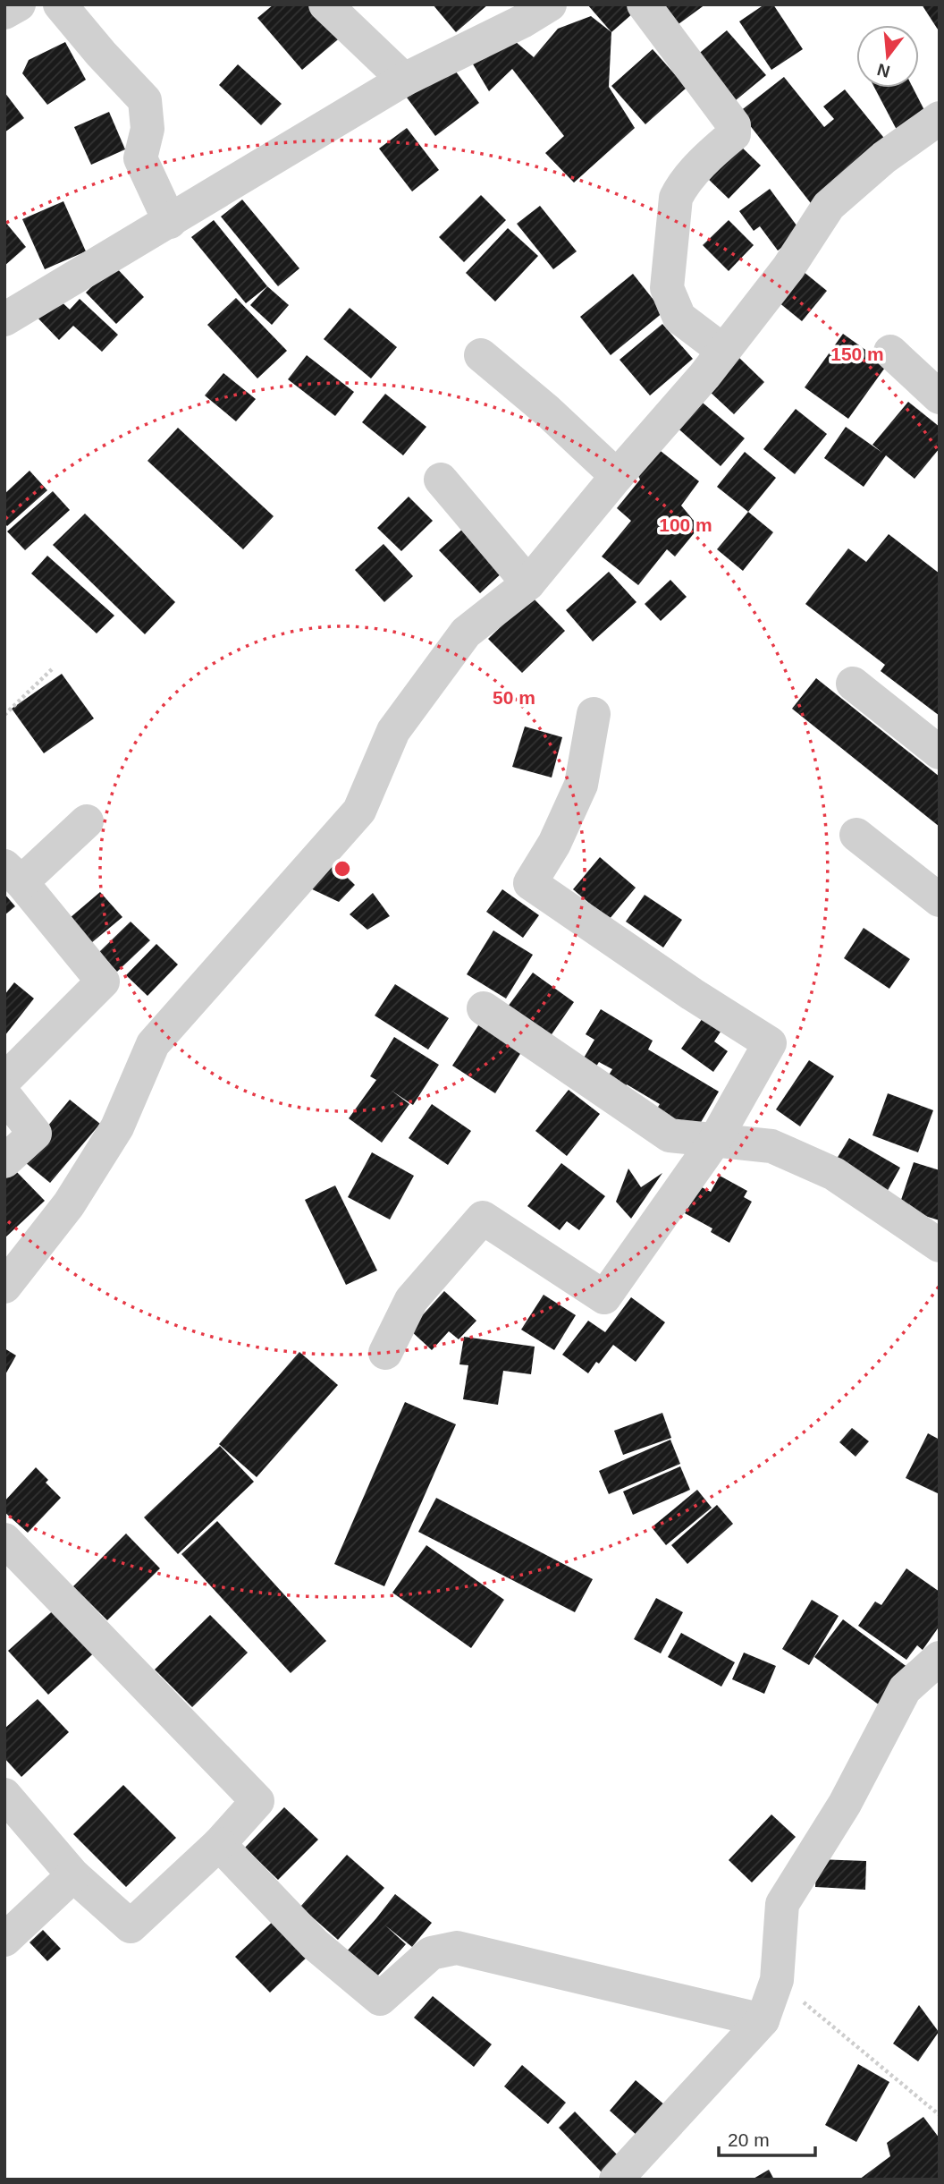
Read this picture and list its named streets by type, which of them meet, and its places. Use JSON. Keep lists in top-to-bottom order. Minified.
{"scale_bar":"20 m","north":"bottom","rings":["150 m","100 m","50 m"]}
